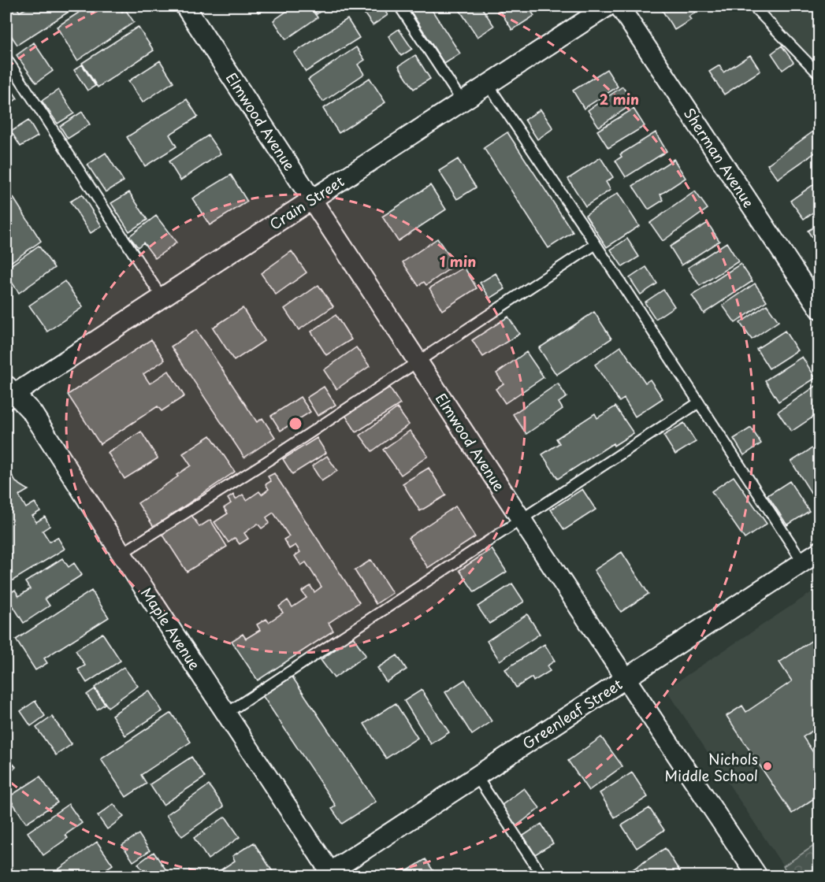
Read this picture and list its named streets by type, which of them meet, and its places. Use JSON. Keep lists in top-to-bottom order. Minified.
{"streets":{"street":["Elmwood Avenue","Sherman Avenue","Crain Street","Maple Avenue","Greenleaf Street"]},"crossings":[["Elmwood Avenue","Crain Street"],["Elmwood Avenue","Greenleaf Street"],["Crain Street","Maple Avenue"],["Maple Avenue","Greenleaf Street"]],"places":["Nichols Middle School"],"rings":["2 min","1 min"]}
